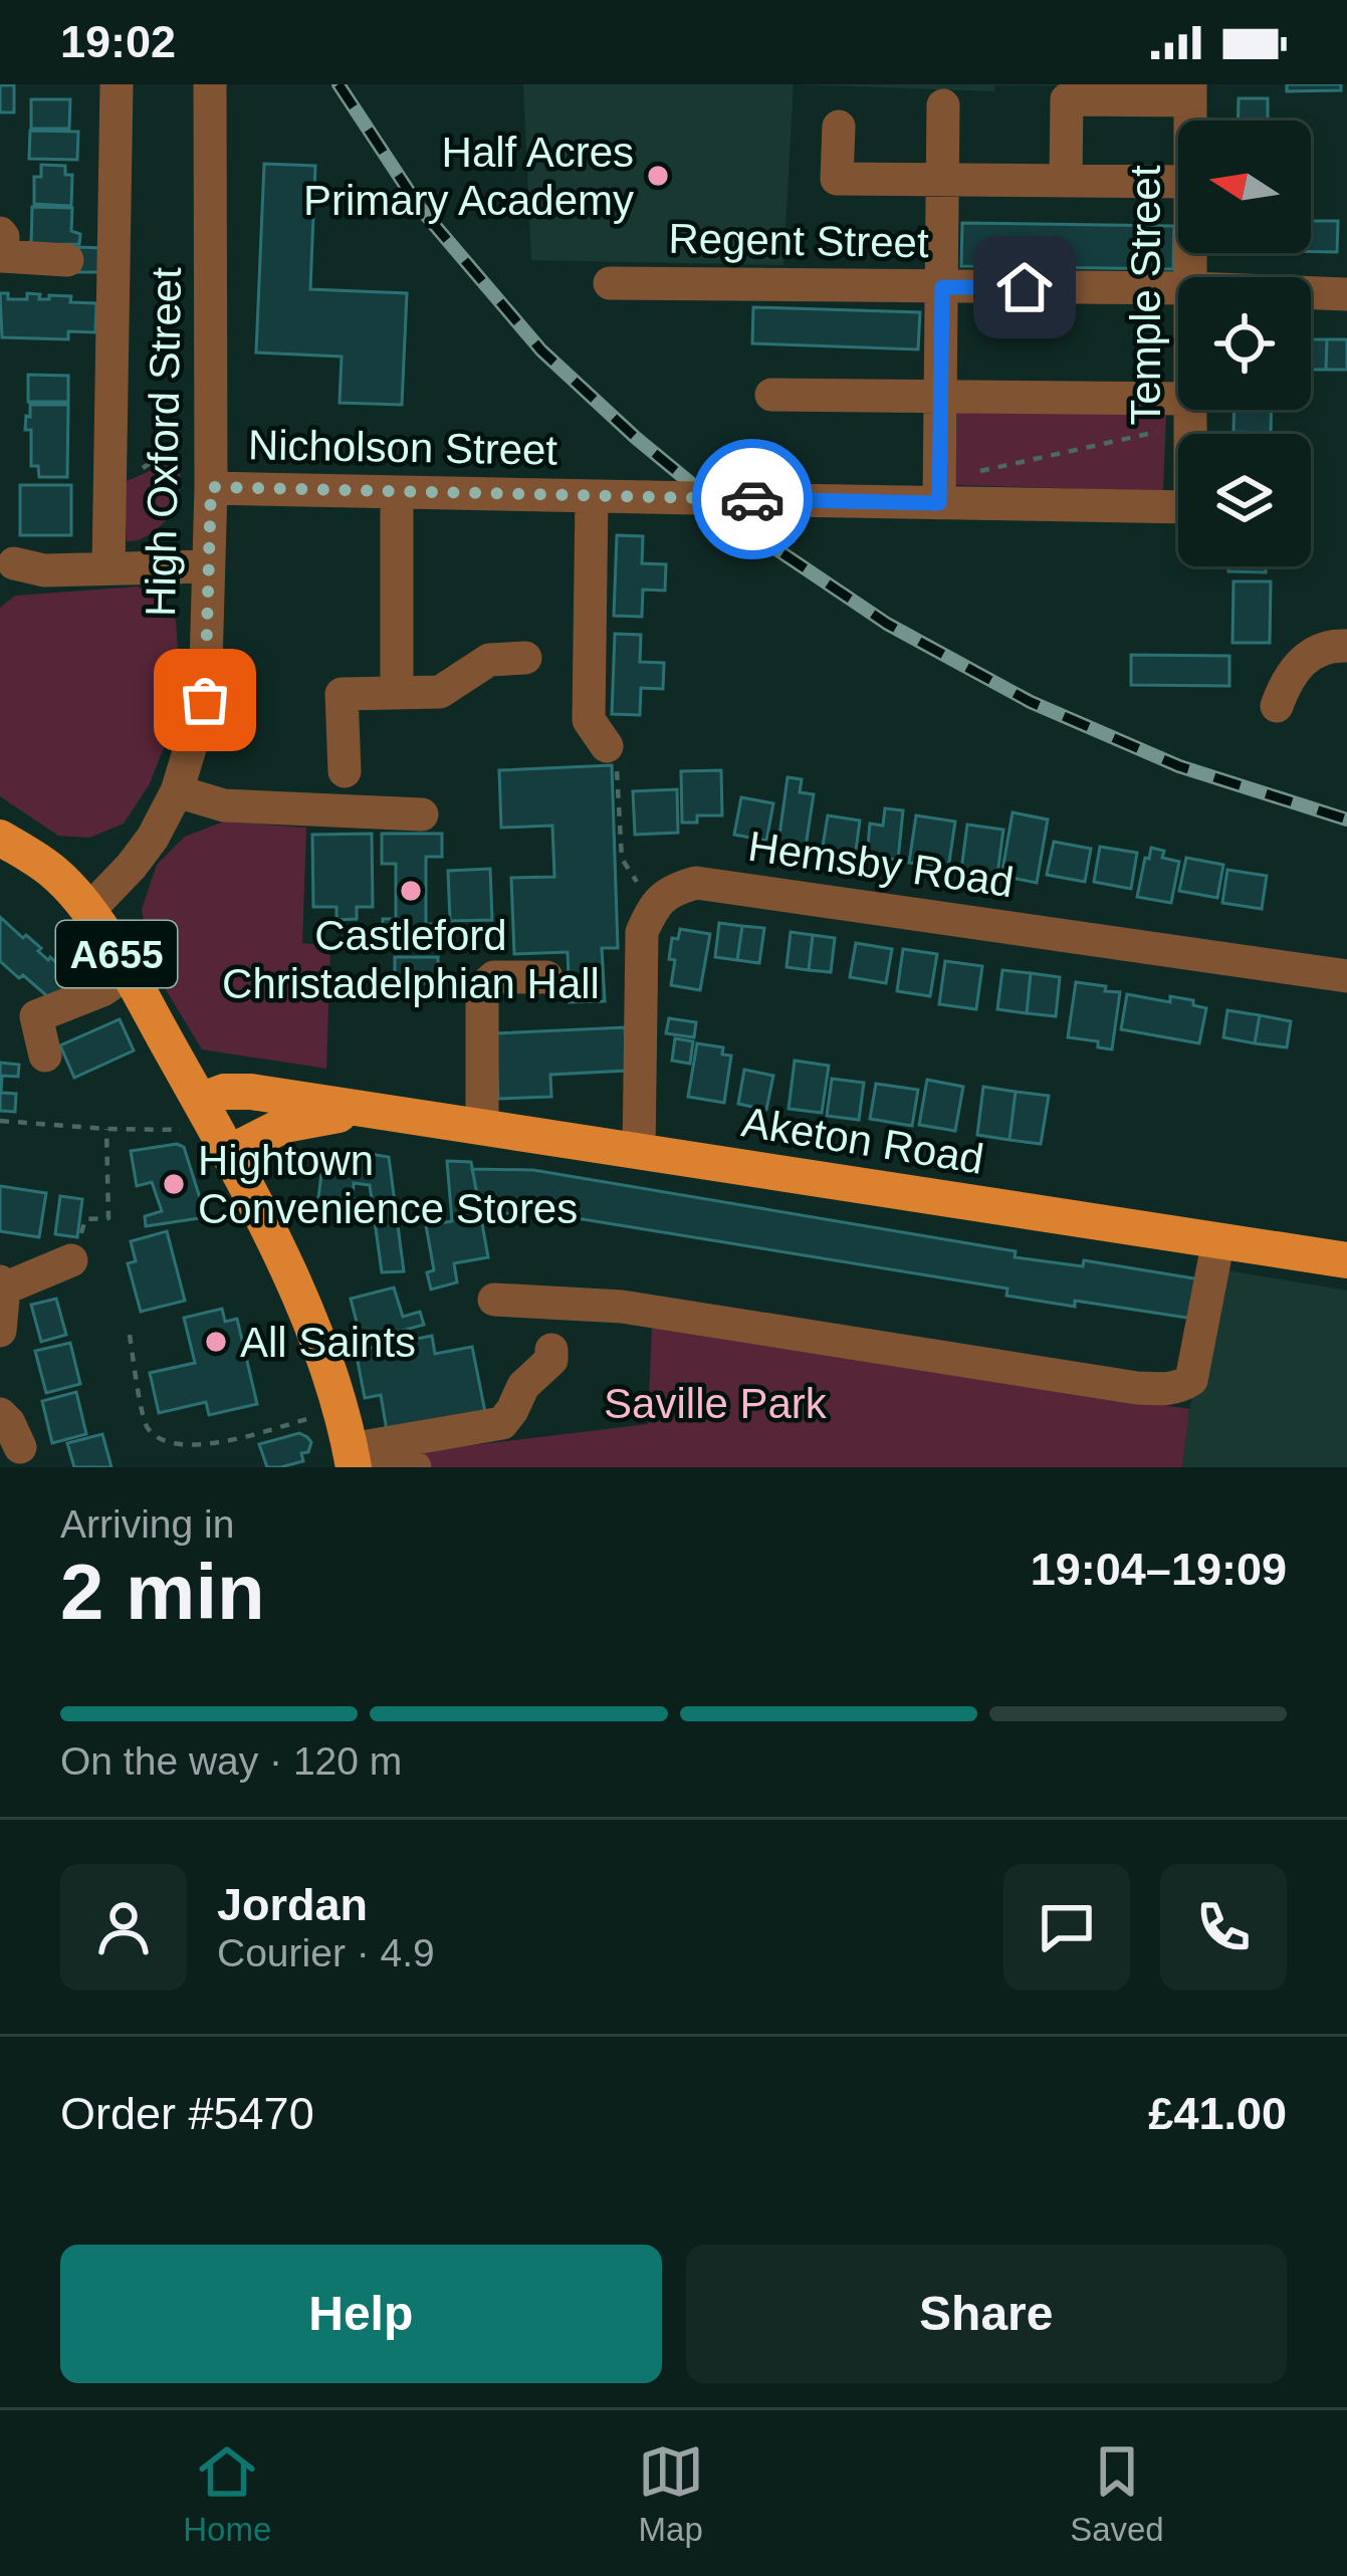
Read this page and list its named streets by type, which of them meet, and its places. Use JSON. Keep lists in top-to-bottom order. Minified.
{"streets":{"main road":["A655","Aketon Road"],"street":["Regent Street","Temple Street","High Oxford Street","Nicholson Street","Hemsby Road"]},"crossings":[["High Oxford Street","Nicholson Street"],["High Oxford Street","A655"],["A655","Aketon Road"]],"parks":["Saville Park"],"places":["Half Acres Primary Academy","Castleford Christadelphian Hall","Hightown Convenience Stores","All Saints"],"north":"left","page":{"status":"19:02","heading":["2 min","Arriving in","19:04–19:09"],"panel":["Jordan","Courier · 4.9","Order #5470","£41.00"],"bar":"On the way · 120 m","buttons":["Help","Share"],"tabs":["Home","Map","Saved"]}}
